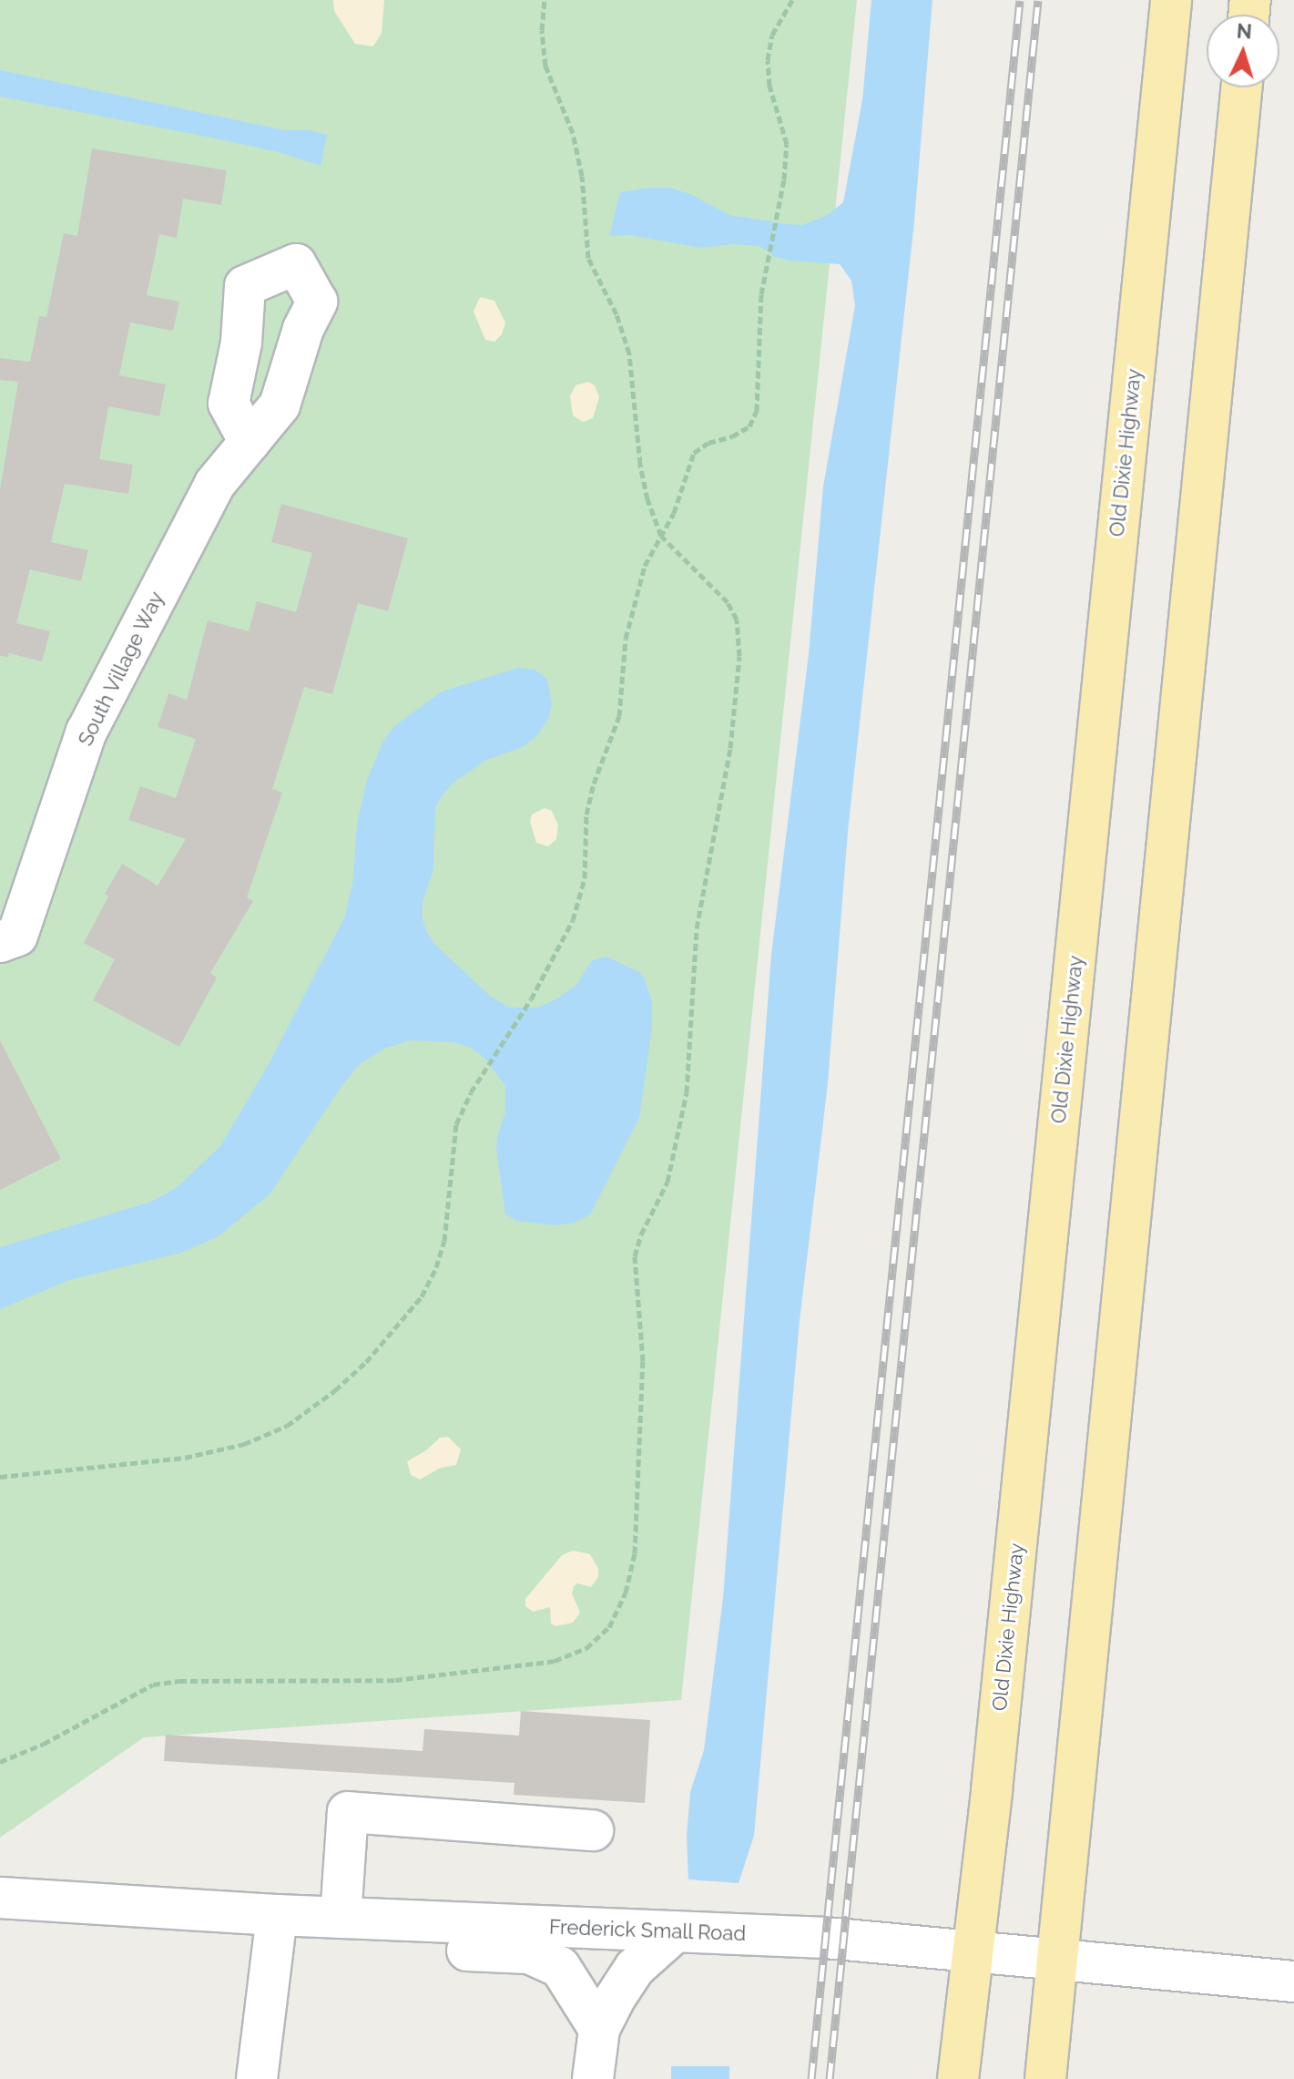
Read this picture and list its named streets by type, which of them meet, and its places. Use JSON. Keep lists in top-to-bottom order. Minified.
{"streets":{"main road":["Old Dixie Highway"],"street":["South Village Way","Frederick Small Road"]},"crossings":[["Old Dixie Highway","Frederick Small Road"]],"north":"top"}
